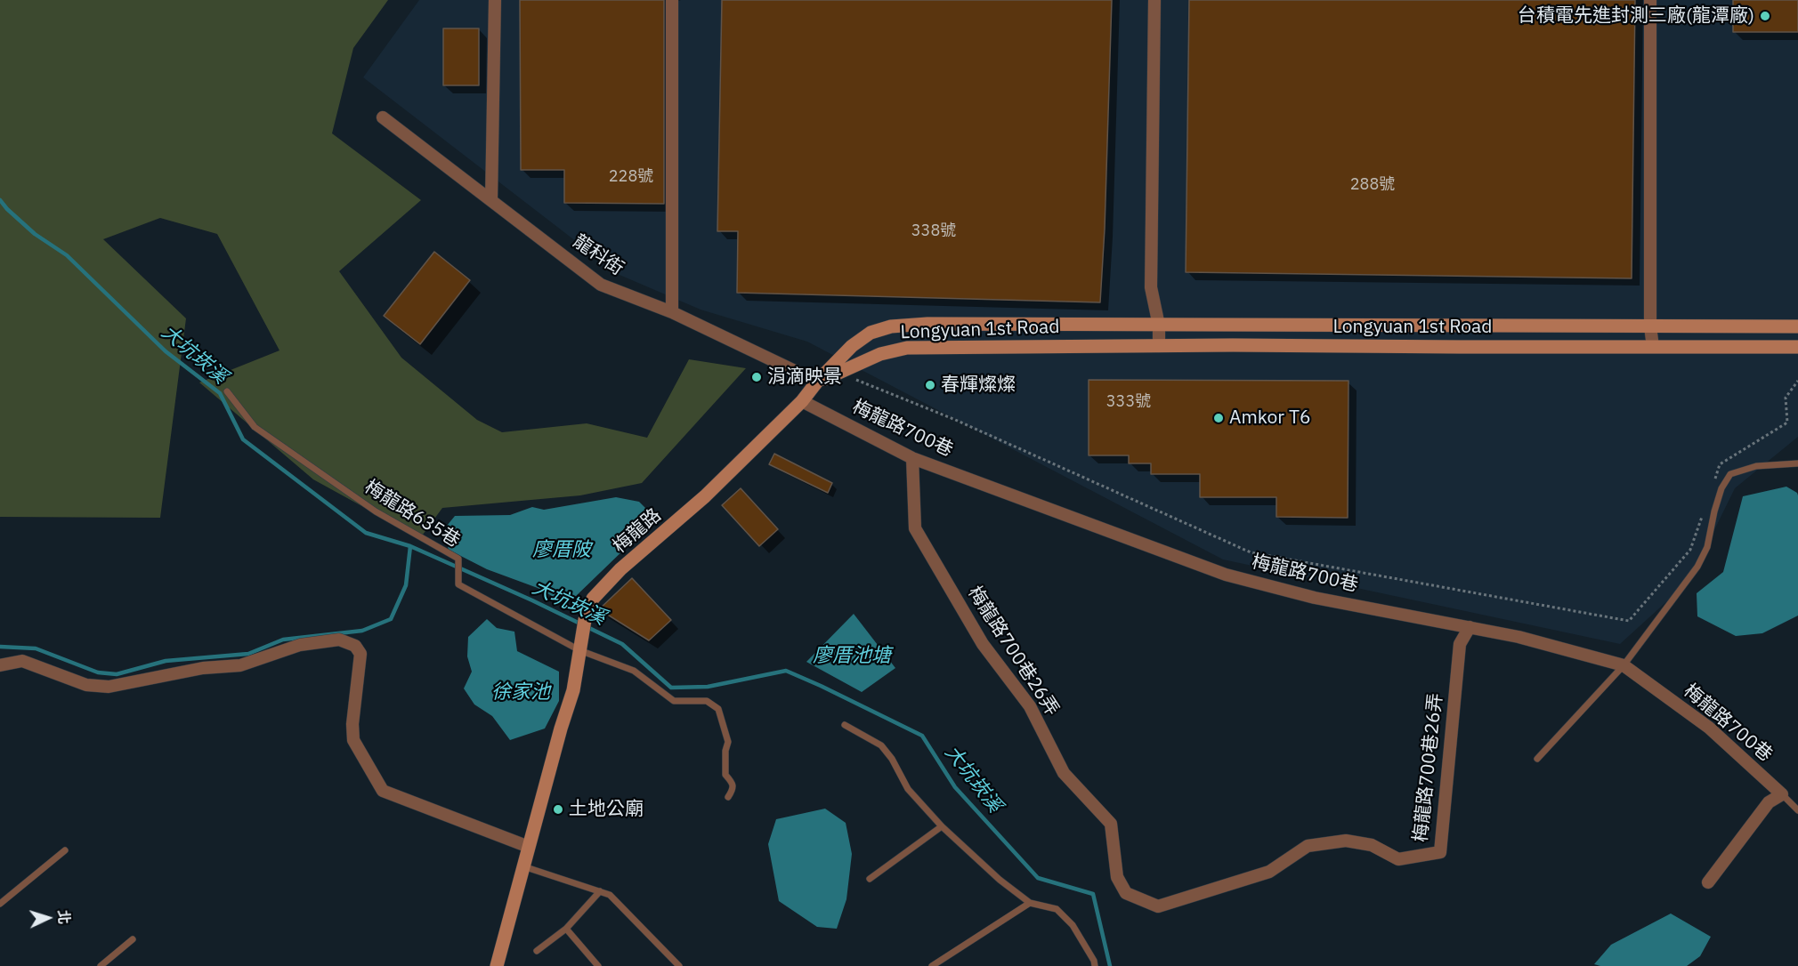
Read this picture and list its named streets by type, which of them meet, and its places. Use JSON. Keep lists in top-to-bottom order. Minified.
{"streets":{"street":["龍科街","Longyuan 1st Road","梅龍路700巷","梅龍路","梅龍路700巷26弄"],"lane":["梅龍路635巷"]},"crossings":[["龍科街","Longyuan 1st Road"],["龍科街","梅龍路"],["Longyuan 1st Road","梅龍路"],["梅龍路700巷","梅龍路"],["梅龍路700巷","梅龍路700巷26弄"],["梅龍路635巷","梅龍路"]],"water":["大坑崁溪","廖厝陂","廖厝池塘","徐家池"],"places":["台積電先進封測三廠(龍潭廠)","涓滴映景","春輝燦燦","Amkor T6","土地公廟"],"house_numbers":["228號","288號","338號","333號"],"north":"right"}
